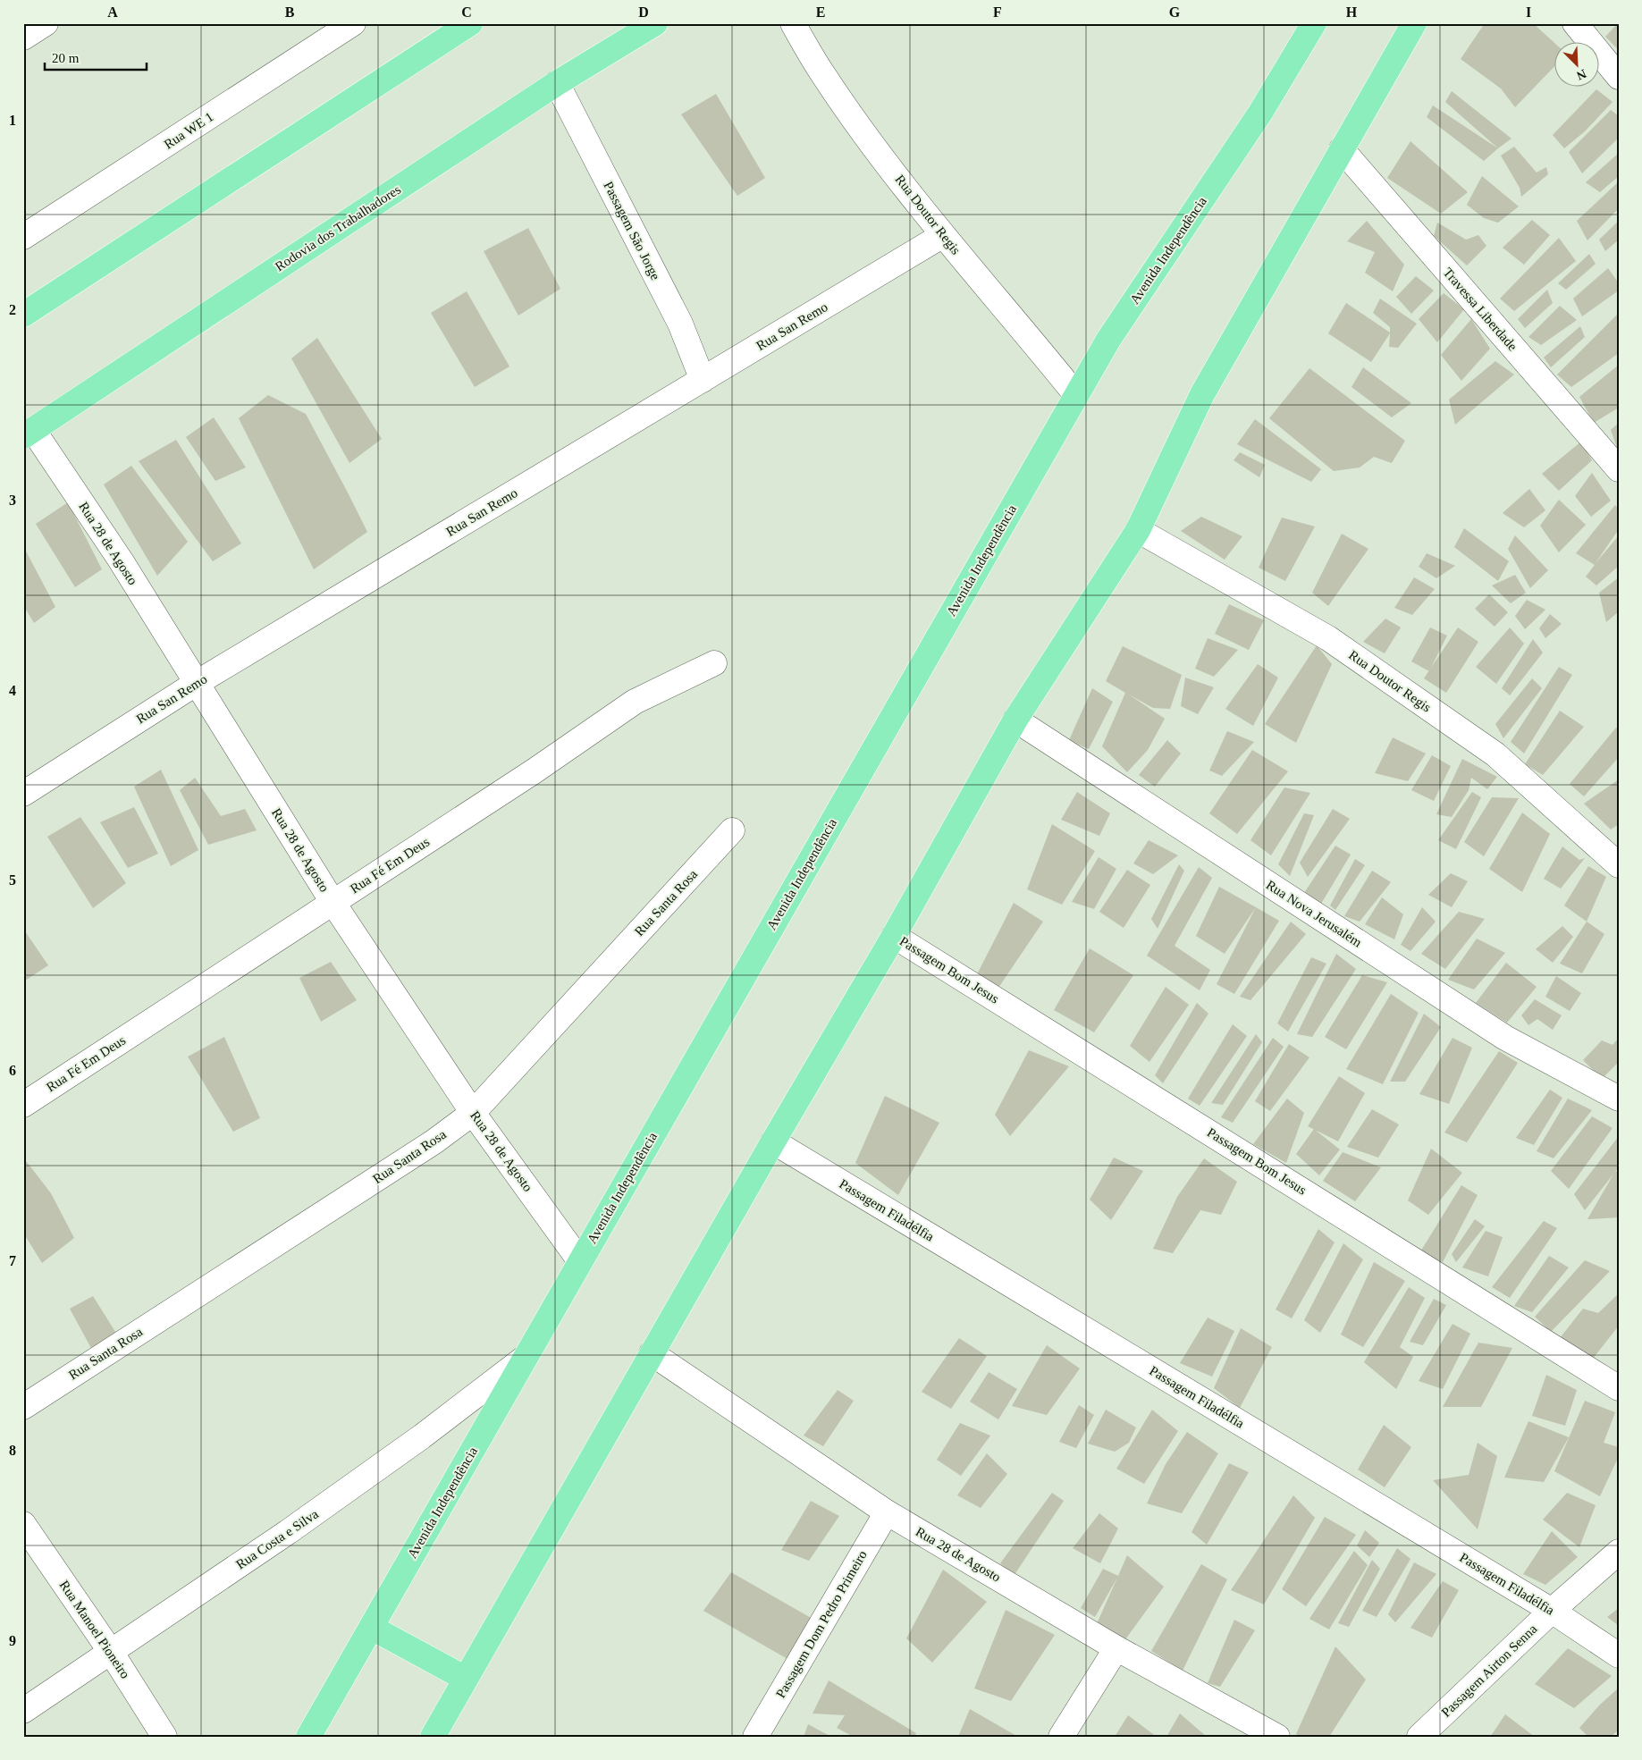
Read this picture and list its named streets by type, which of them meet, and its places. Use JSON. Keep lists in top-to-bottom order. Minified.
{"streets":{"main road":["Rodovia dos Trabalhadores","Avenida Independência"],"street":["Rua WE 1","Rua Doutor Regis","Passagem São Jorge","Travessa Liberdade","Rua San Remo","Rua 28 de Agosto","Rua Fé Em Deus","Rua Santa Rosa","Rua Nova Jerusalém","Passagem Bom Jesus","Passagem Filadélfia","Rua Costa e Silva","Passagem Dom Pedro Primeiro","Rua Manoel Pioneiro","Passagem Airton Senna"]},"crossings":[["Rua Doutor Regis","Avenida Independência"],["Rua Doutor Regis","Rua San Remo"],["Rodovia dos Trabalhadores","Passagem São Jorge"],["Rodovia dos Trabalhadores","Rua 28 de Agosto"],["Passagem São Jorge","Rua San Remo"],["Avenida Independência","Rua 28 de Agosto"],["Avenida Independência","Rua Costa e Silva"],["Rua San Remo","Rua 28 de Agosto"],["Rua 28 de Agosto","Rua Fé Em Deus"],["Rua 28 de Agosto","Rua Santa Rosa"],["Rua 28 de Agosto","Passagem Dom Pedro Primeiro"],["Passagem Filadélfia","Passagem Airton Senna"],["Rua Costa e Silva","Rua Manoel Pioneiro"]],"scale_bar":"20 m","north":"bottom right","grid":{"columns":["A","B","C","D","E","F","G","H","I"],"rows":["1","2","3","4","5","6","7","8","9"]}}
